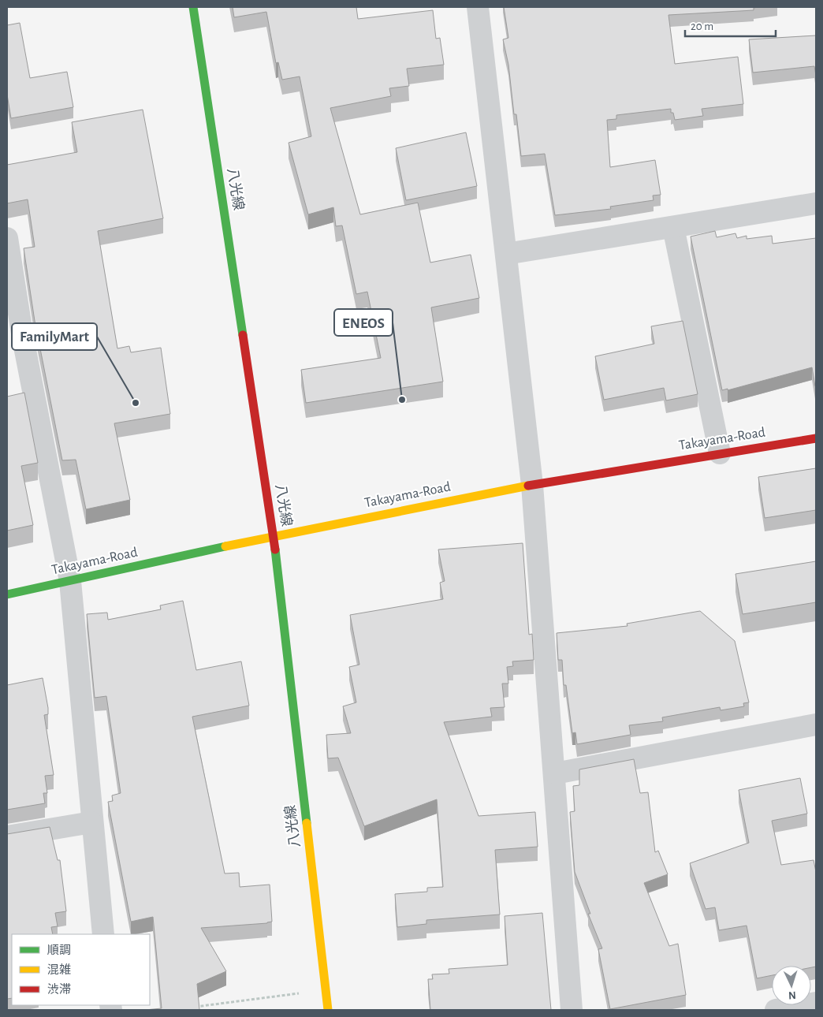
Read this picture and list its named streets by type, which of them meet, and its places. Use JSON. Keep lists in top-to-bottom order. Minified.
{"streets":{"street":["八光線","Takayama-Road"]},"crossings":[["八光線","Takayama-Road"]],"places":["ENEOS","FamilyMart"],"legend":["順調","混雑","渋滞"],"scale_bar":"20 m","north":"bottom"}
